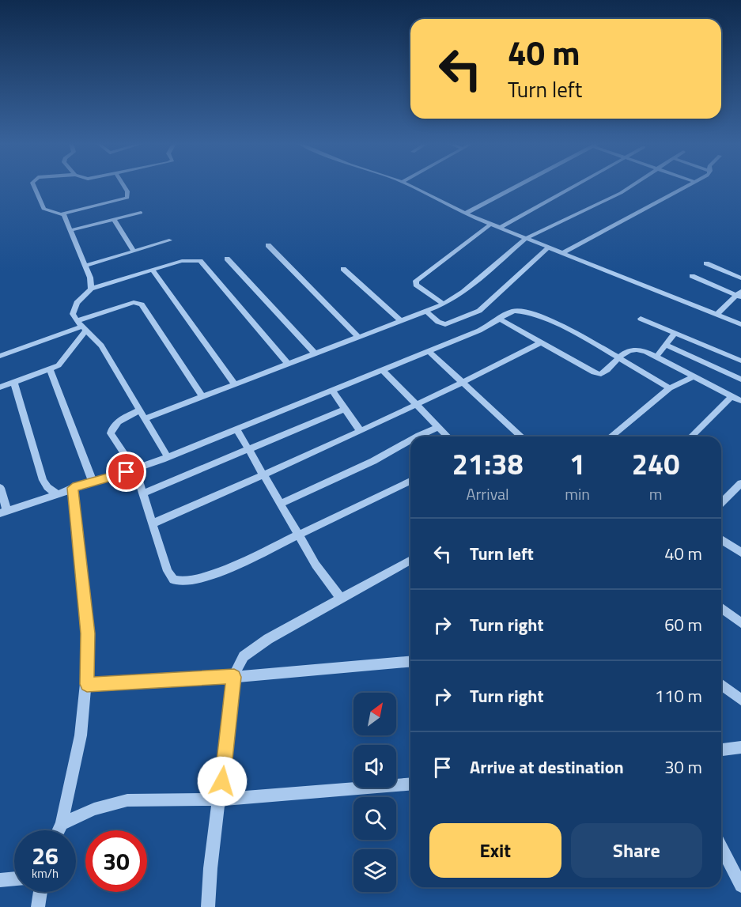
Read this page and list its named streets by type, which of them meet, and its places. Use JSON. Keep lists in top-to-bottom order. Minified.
{"north":"top right","page":{"turn":["40 m","Turn left"],"eta":["21:38","Arrival","1","min","240","m"],"list":[{"name":"Turn left","value":"40 m"},{"name":"Turn right","value":"60 m"},{"name":"Turn right","value":"110 m"},{"name":"Arrive at destination","value":"30 m"}],"buttons":["Exit","Share"],"speed":"26 km/h","limit":"30"}}
